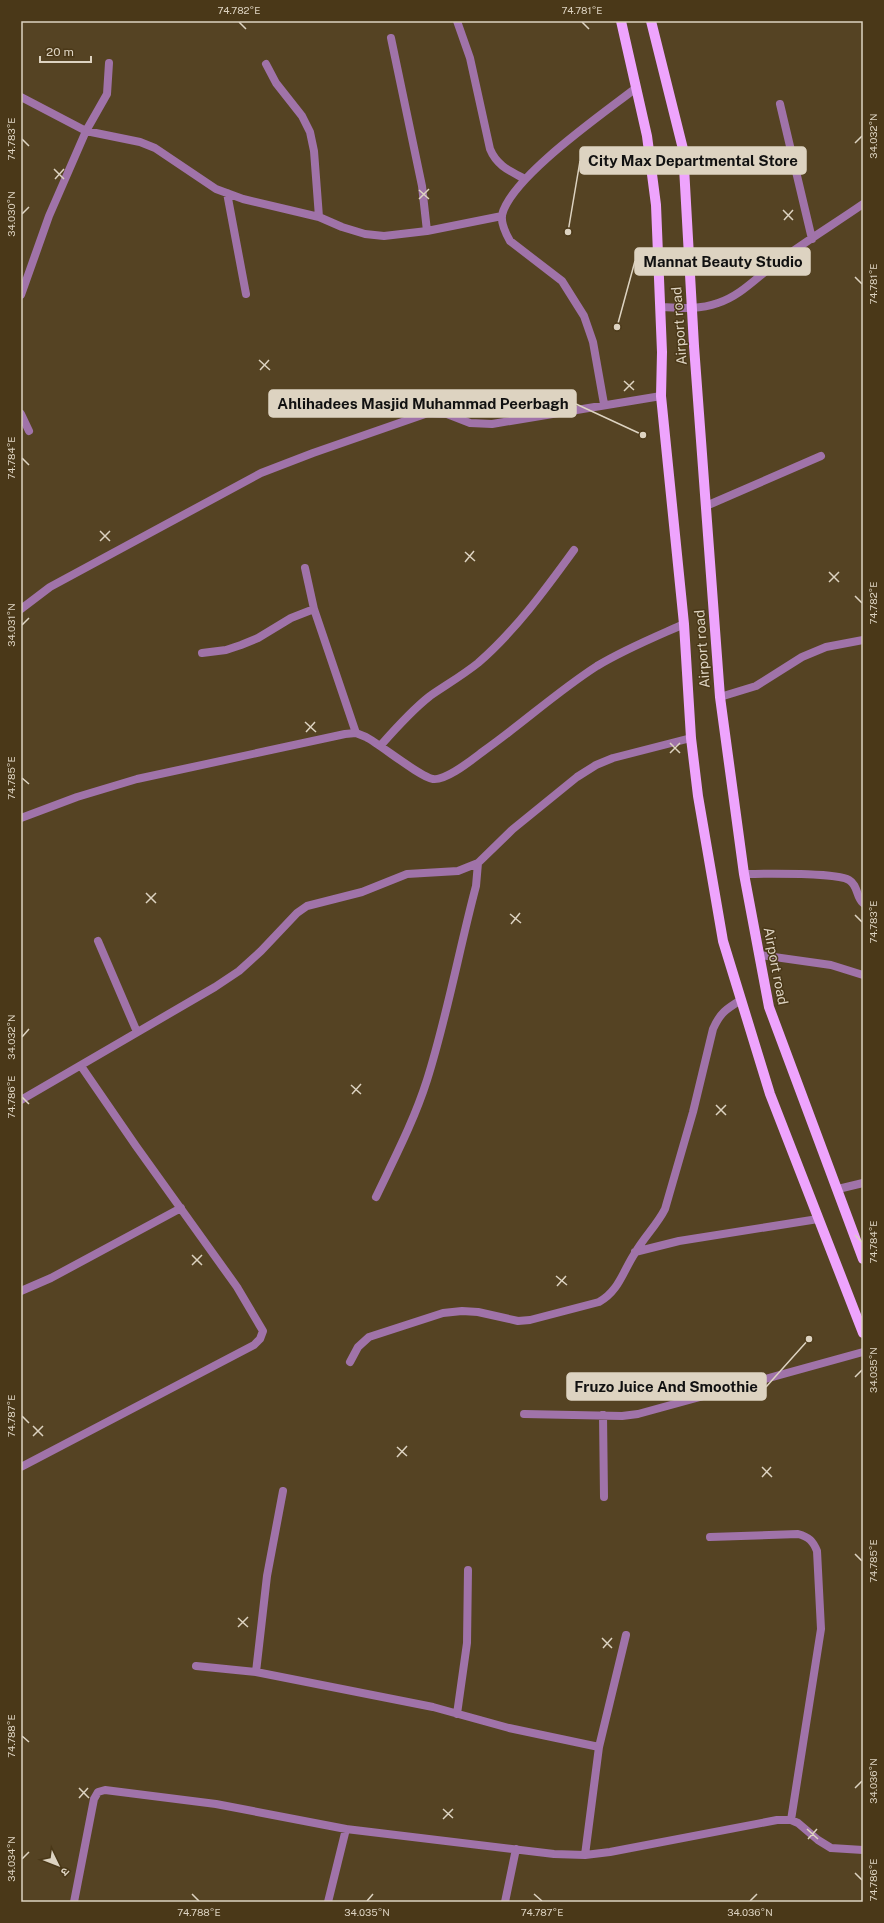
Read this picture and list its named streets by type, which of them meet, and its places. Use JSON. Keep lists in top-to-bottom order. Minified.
{"streets":{"main road":["Airport road"]},"places":["City Max Departmental Store","Mannat Beauty Studio","Ahlihadees Masjid Muhammad Peerbagh","Fruzo Juice And Smoothie"],"scale_bar":"20 m","north":"bottom right","coordinates":["74.782°E","74.781°E","34.032°N","74.783°E","34.030°N","74.784°E","34.031°N","74.785°E","74.786°E","34.035°N","74.787°E","74.788°E","34.036°N","34.034°N"]}
